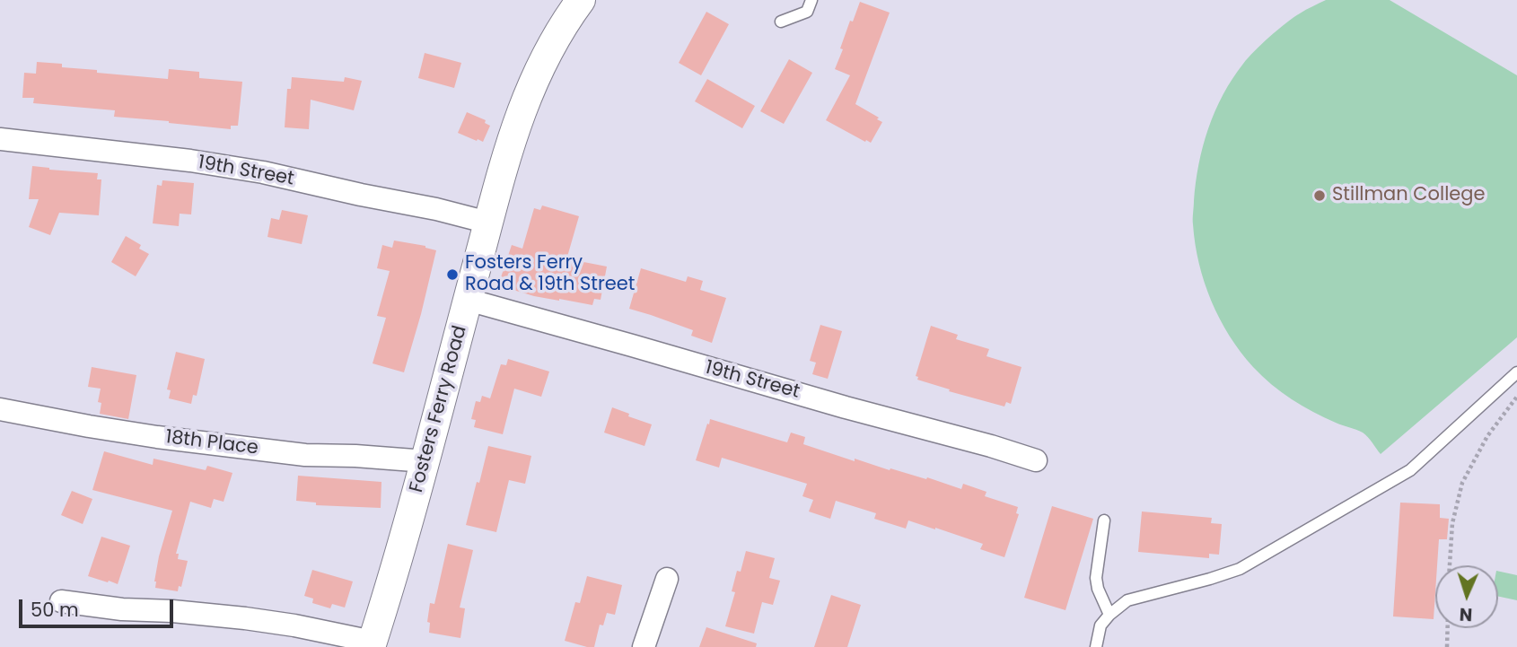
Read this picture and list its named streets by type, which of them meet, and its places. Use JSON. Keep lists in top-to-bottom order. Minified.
{"streets":{"street":["19th Street","Fosters Ferry Road","18th Place"]},"crossings":[["19th Street","Fosters Ferry Road"],["Fosters Ferry Road","18th Place"]],"places":["Stillman College","Fosters Ferry Road & 19th Street"],"scale_bar":"50 m","north":"bottom"}
